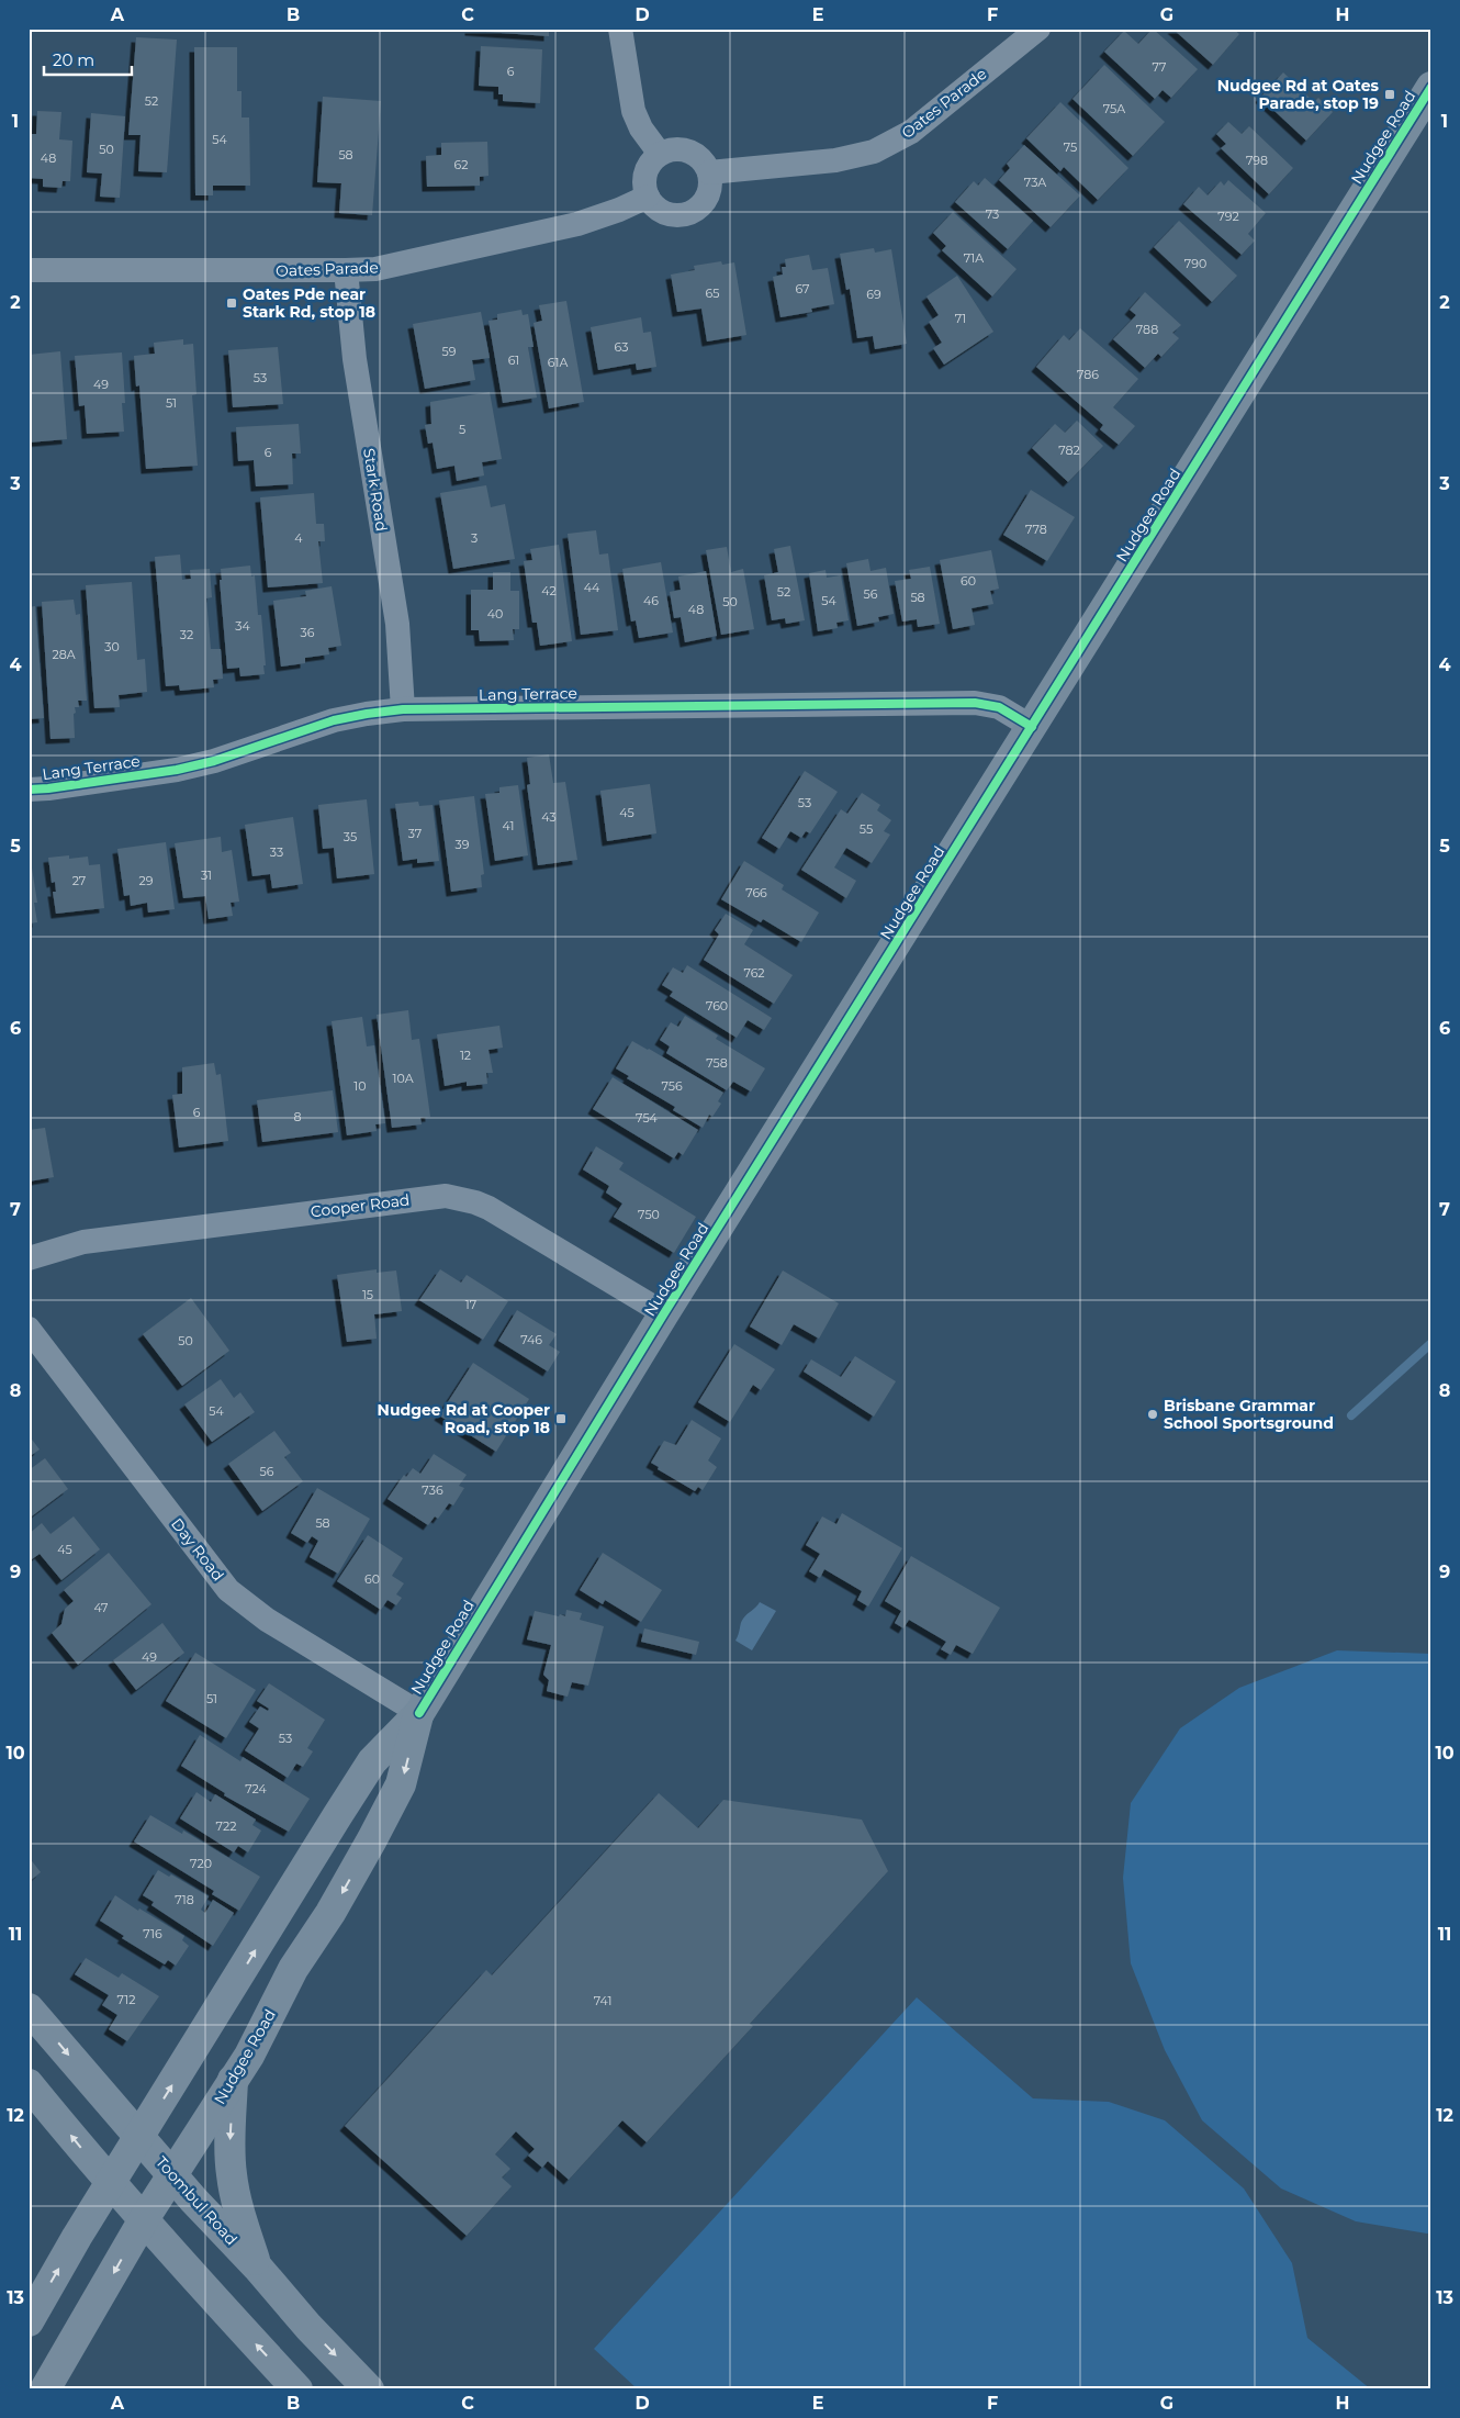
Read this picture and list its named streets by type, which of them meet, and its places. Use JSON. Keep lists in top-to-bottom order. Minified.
{"streets":{"main road":["Nudgee Road","Toombul Road"],"street":["Oates Parade","Stark Road","Lang Terrace","Cooper Road","Day Road"]},"crossings":[["Oates Parade","Stark Road"],["Nudgee Road","Lang Terrace"],["Nudgee Road","Cooper Road"],["Nudgee Road","Day Road"],["Nudgee Road","Toombul Road"],["Stark Road","Lang Terrace"]],"places":{"transit":["Nudgee Rd at Oates Parade, stop 19","Oates Pde near Stark Rd, stop 18","Nudgee Rd at Cooper Road, stop 18"],"other":["Brisbane Grammar School Sportsground"]},"house_numbers":["77","6","52","75A","54","75","50","58","48","798","62","73A","73","792","71A","790","67","65","69","71","788","63","59","61","61A","786","53","49","51","5","782","6","778","4","3","60","44","42","52","56","58","46","54","50","48","40","34","36","32","30","28A","53","45","43","41","55","37","35","39","33","31","27","29","766","762","760","12","758","10A","10","756","6","8","754","750","15","17","746","50","54","56","736","58","45","60","47","49","51","53","724","722","720","718","716","712","741"],"scale_bar":"20 m","grid":{"columns":["A","B","C","D","E","F","G","H"],"rows":["1","2","3","4","5","6","7","8","9","10","11","12","13"]}}
